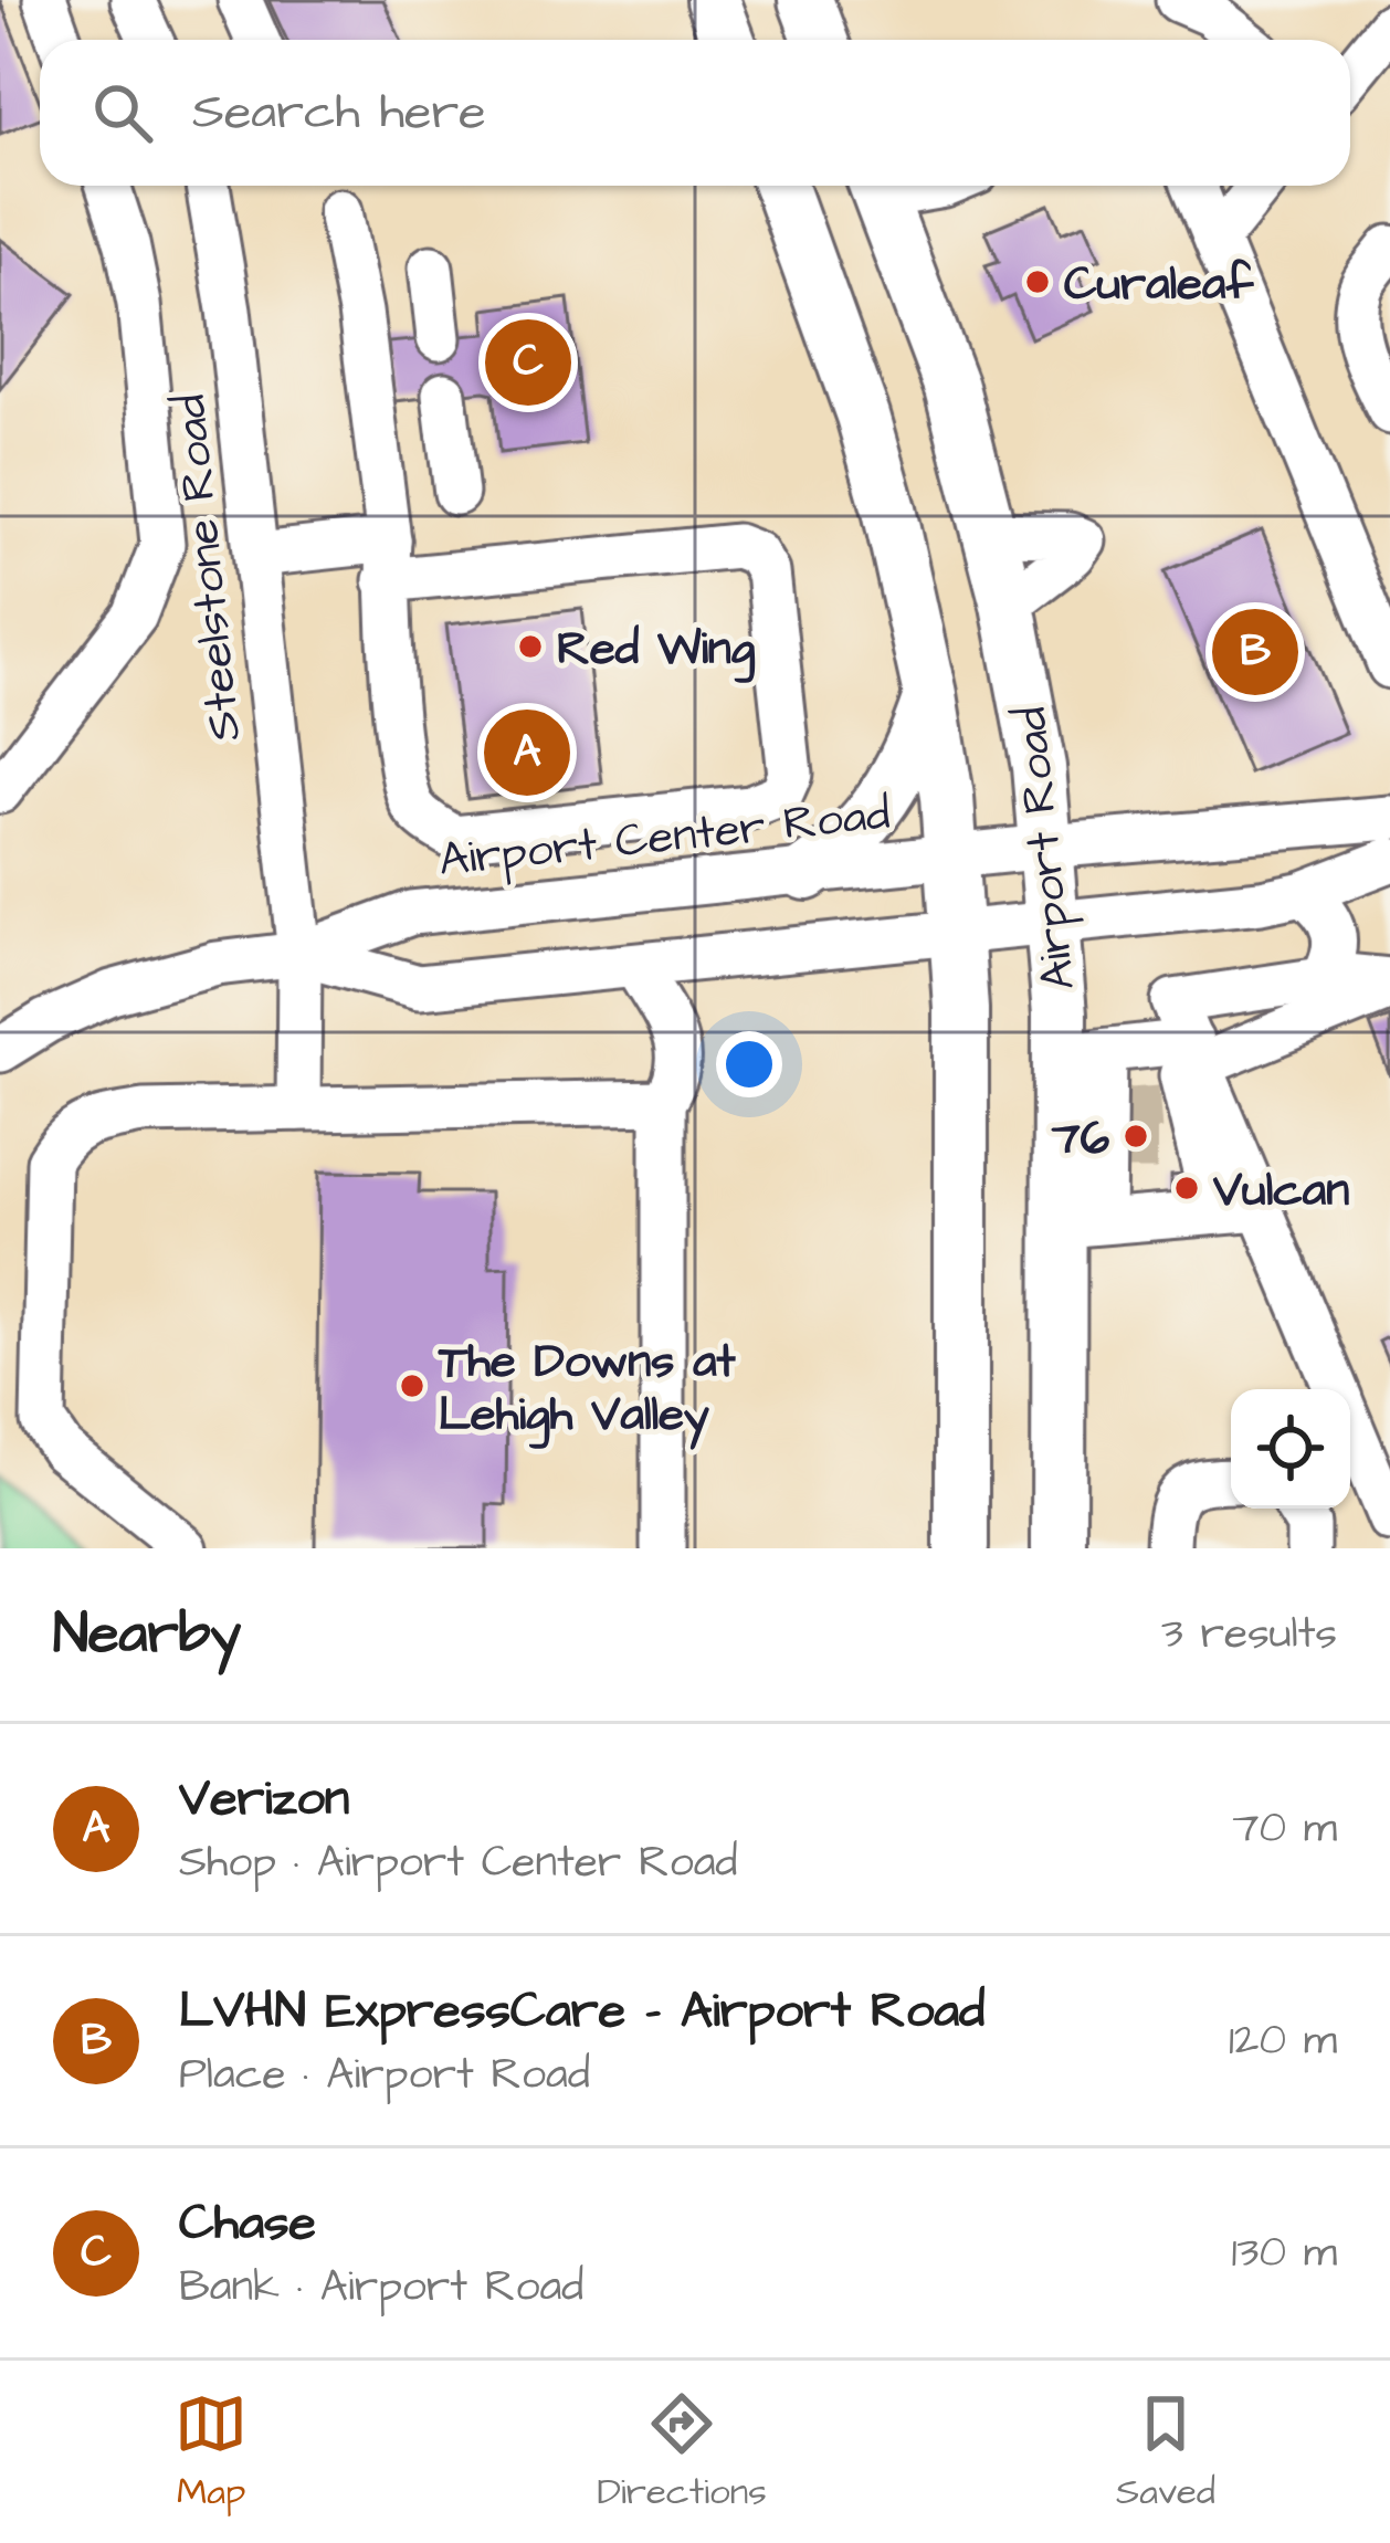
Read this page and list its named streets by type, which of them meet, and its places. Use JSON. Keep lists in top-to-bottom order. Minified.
{"streets":{"main road":["Airport Road"],"street":["Steelstone Road","Airport Center Road"]},"crossings":[["Steelstone Road","Airport Center Road"],["Airport Center Road","Airport Road"]],"places":["Curaleaf","Red Wing","76","Vulcan","The Downs at Lehigh Valley"],"page":{"search":"Search here","pins":["C","B","A"],"heading":["Nearby","3 results"],"list":[{"mark":"A","name":"Verizon","note":"Shop · Airport Center Road","value":"70 m"},{"mark":"B","name":"LVHN ExpressCare - Airport Road","note":"Place · Airport Road","value":"120 m"},{"mark":"C","name":"Chase","note":"Bank · Airport Road","value":"130 m"}],"nav":["Map","Directions","Saved"]}}
